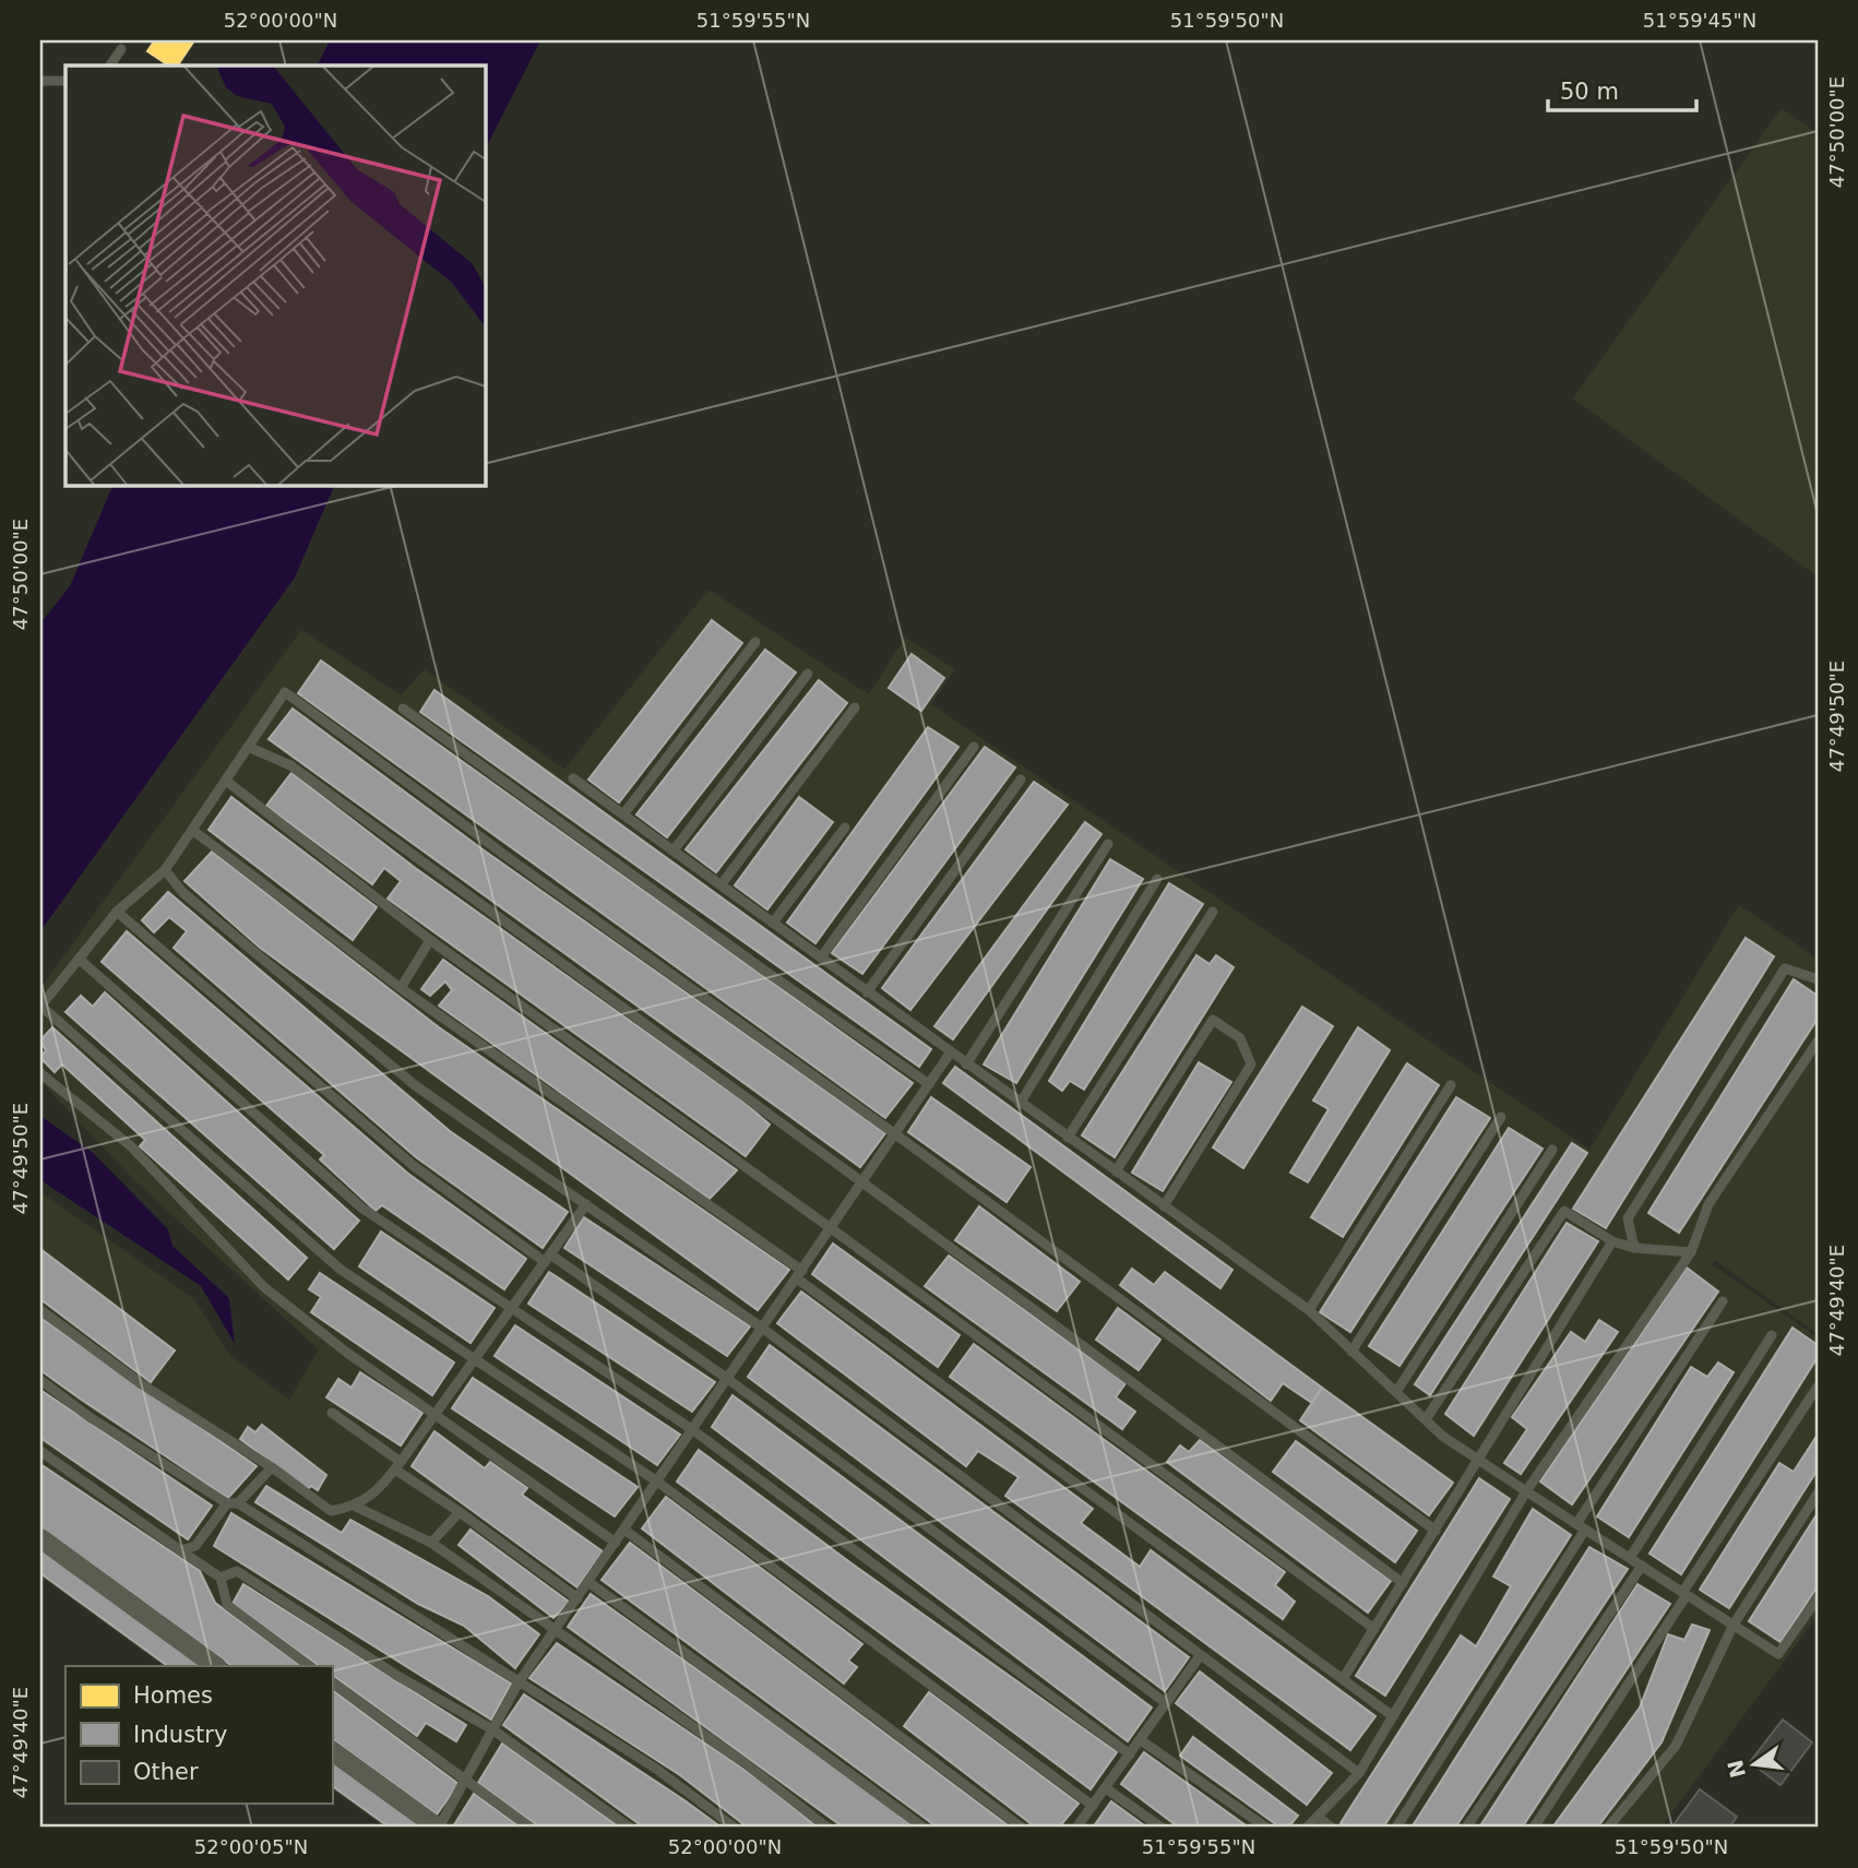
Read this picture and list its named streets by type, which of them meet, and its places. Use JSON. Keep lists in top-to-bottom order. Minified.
{"legend":["Homes","Industry","Other"],"scale_bar":"50 m","north":"left","coordinates":["52°00'00\"N","51°59'55\"N","51°59'50\"N","51°59'45\"N","47°50'00\"E","47°49'50\"E","47°49'40\"E","52°00'05\"N"]}
